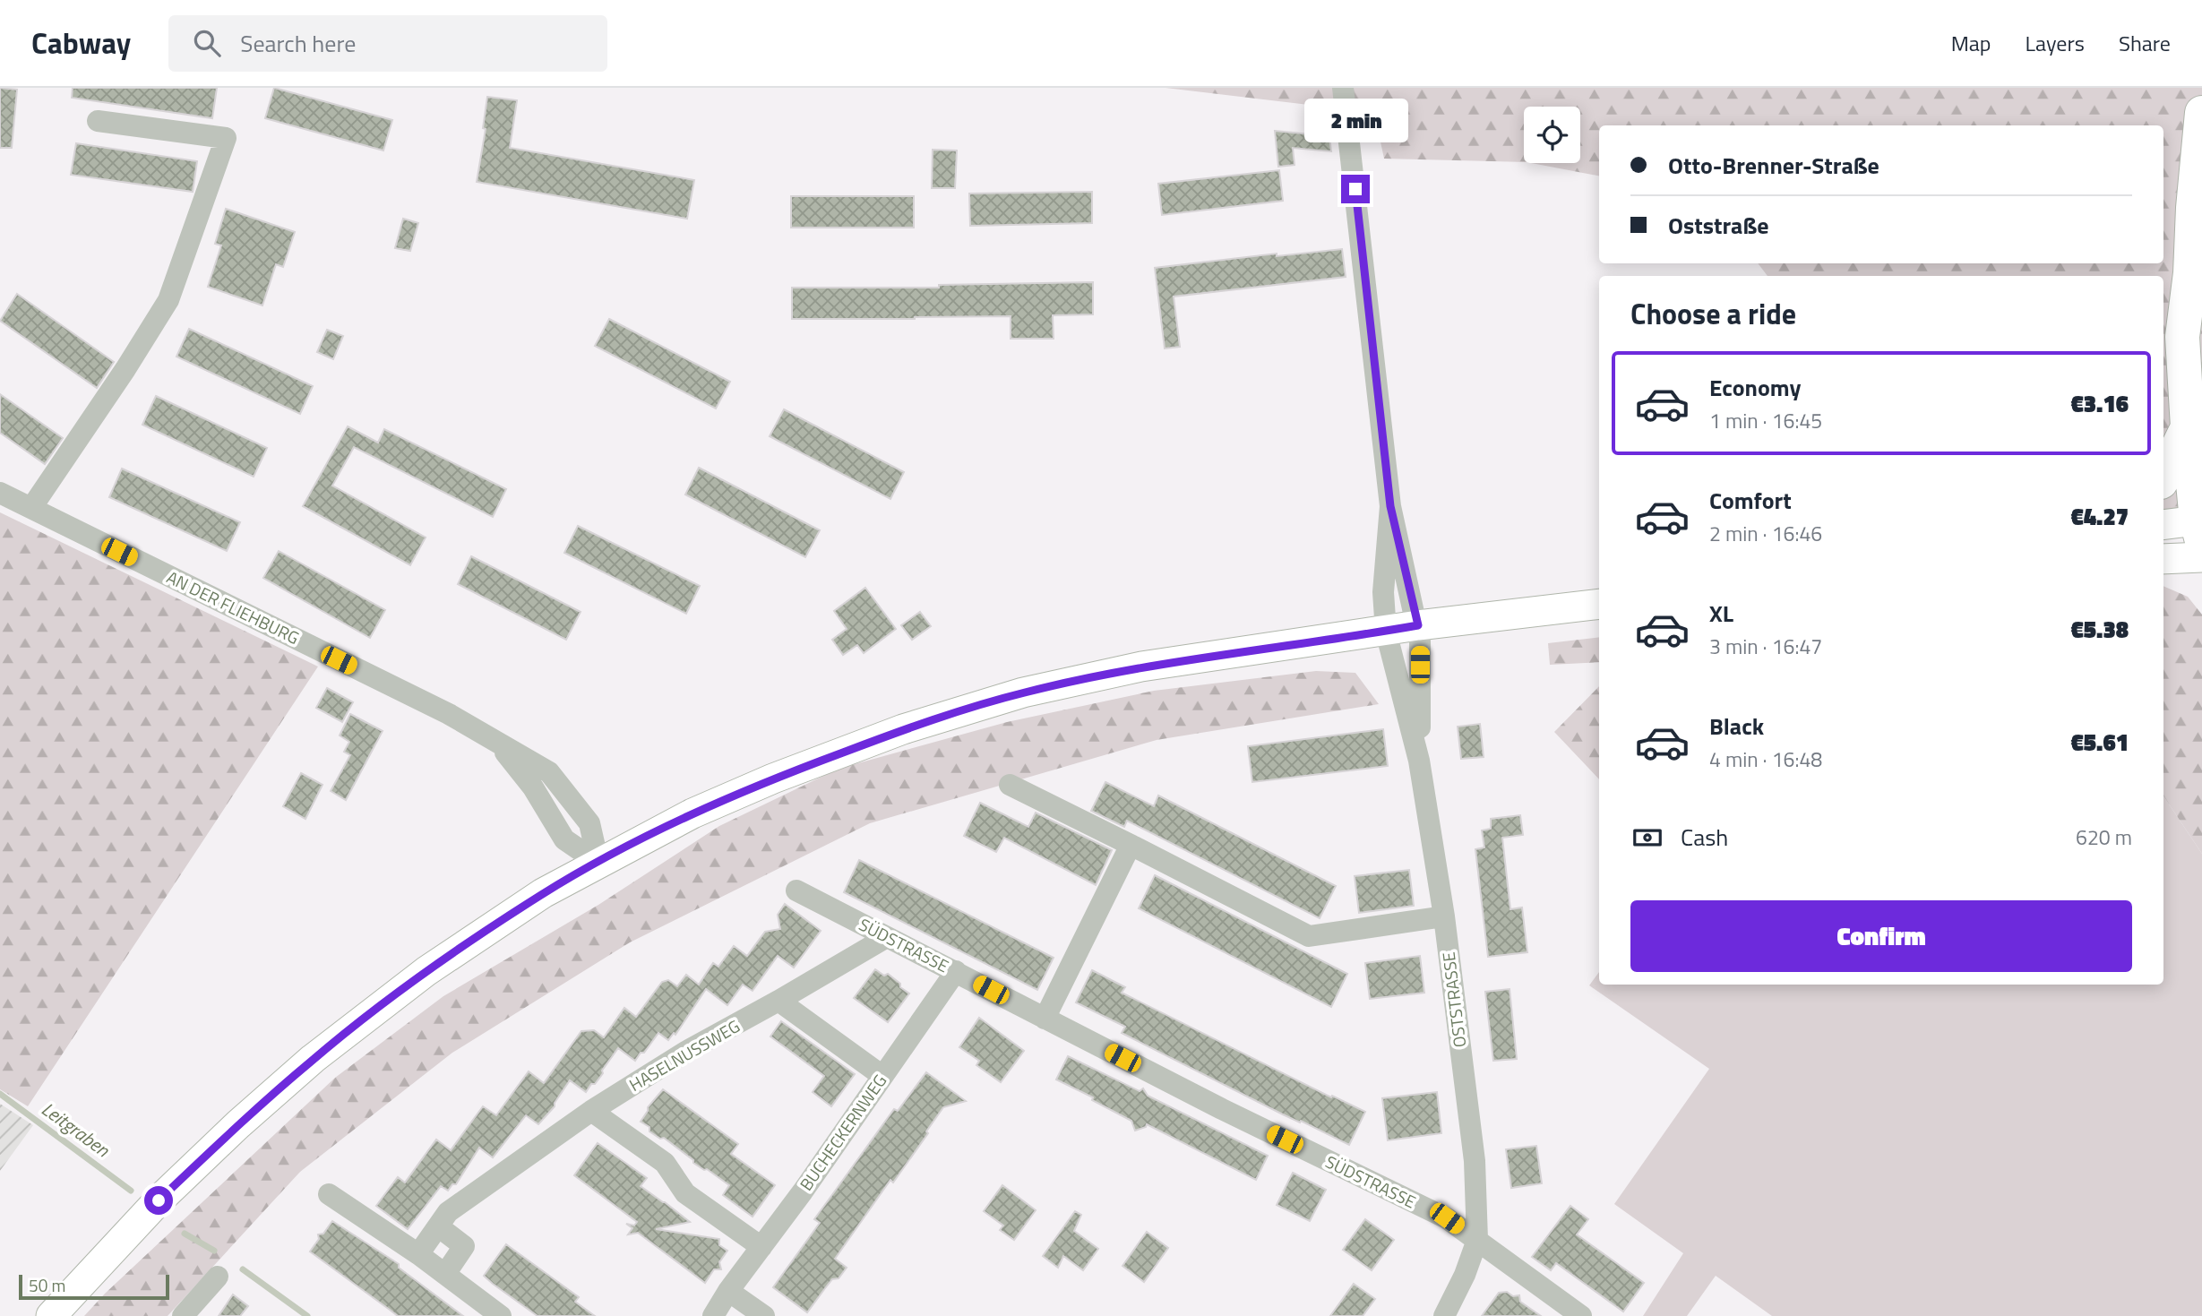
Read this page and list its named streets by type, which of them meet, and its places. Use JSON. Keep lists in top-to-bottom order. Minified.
{"streets":{"street":["AN DER FLIEHBURG","SÜDSTRASSE","OSTSTRASSE","HASELNUSSWEG","BUCHECKERNWEG"]},"crossings":[["SÜDSTRASSE","OSTSTRASSE"],["SÜDSTRASSE","HASELNUSSWEG"],["SÜDSTRASSE","BUCHECKERNWEG"]],"water":["Leitgraben"],"scale_bar":"50 m","page":{"header":"Cabway","search":"Search here","nav":["Map","Layers","Share"],"bubble":"2 min","banner":["Otto-Brenner-Straße","Oststraße"],"heading":"Choose a ride","list":[{"name":"Economy","note":"1 min · 16:45","value":"€3.16"},{"name":"Comfort","note":"2 min · 16:46","value":"€4.27"},{"name":"XL","note":"3 min · 16:47","value":"€5.38"},{"name":"Black","note":"4 min · 16:48","value":"€5.61"}],"pay":["Cash","620 m"],"buttons":"Confirm","scale":"50 m"}}
